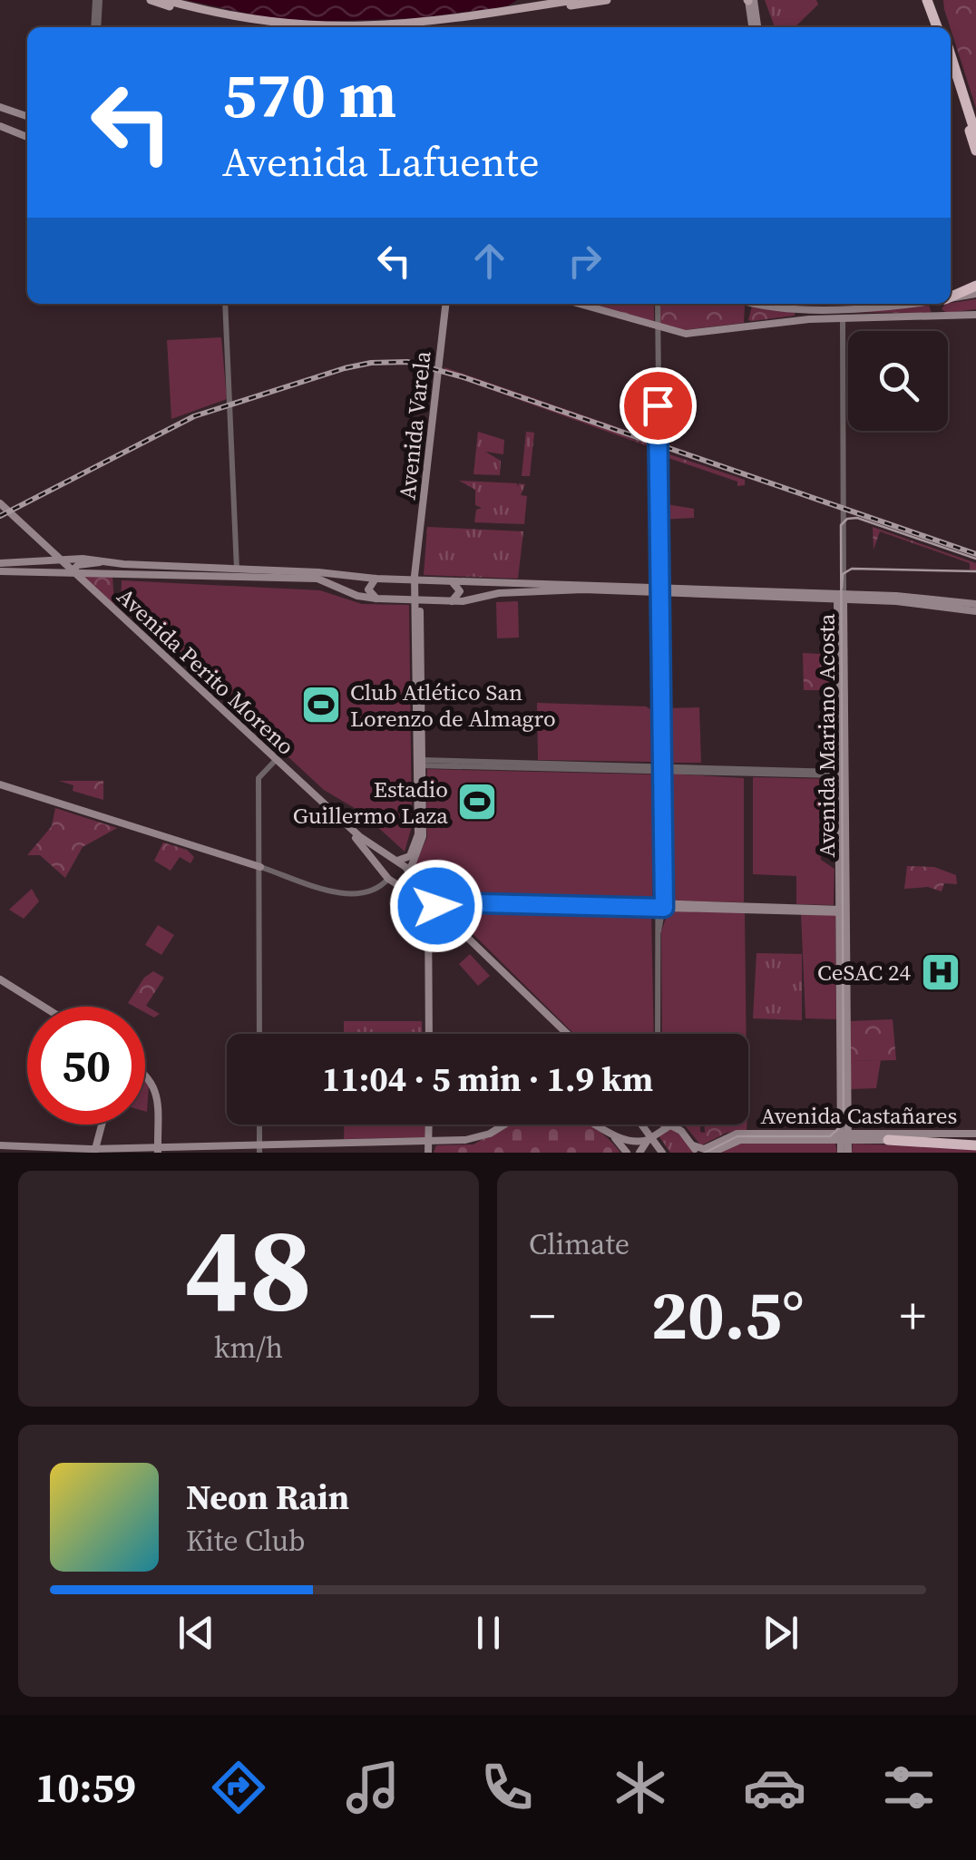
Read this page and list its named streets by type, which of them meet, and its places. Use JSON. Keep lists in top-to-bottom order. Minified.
{"streets":{"main road":["Avenida Varela","Avenida Perito Moreno","Avenida Mariano Acosta","Avenida Castañares"]},"crossings":[["Avenida Varela","Avenida Perito Moreno"],["Avenida Mariano Acosta","Avenida Castañares"]],"places":{"sports":["Club Atlético San Lorenzo de Almagro","Estadio Guillermo Laza"],"hospital":["CeSAC 24"]},"page":{"turn":["570 m","Avenida Lafuente"],"limit":"50","trip":"11:04 · 5 min · 1.9 km","tile":[["48","km/h"],"Climate"],"heat":["−","20.5°","+"],"song":["Neon Rain","Kite Club"],"tabs":"10:59"}}
